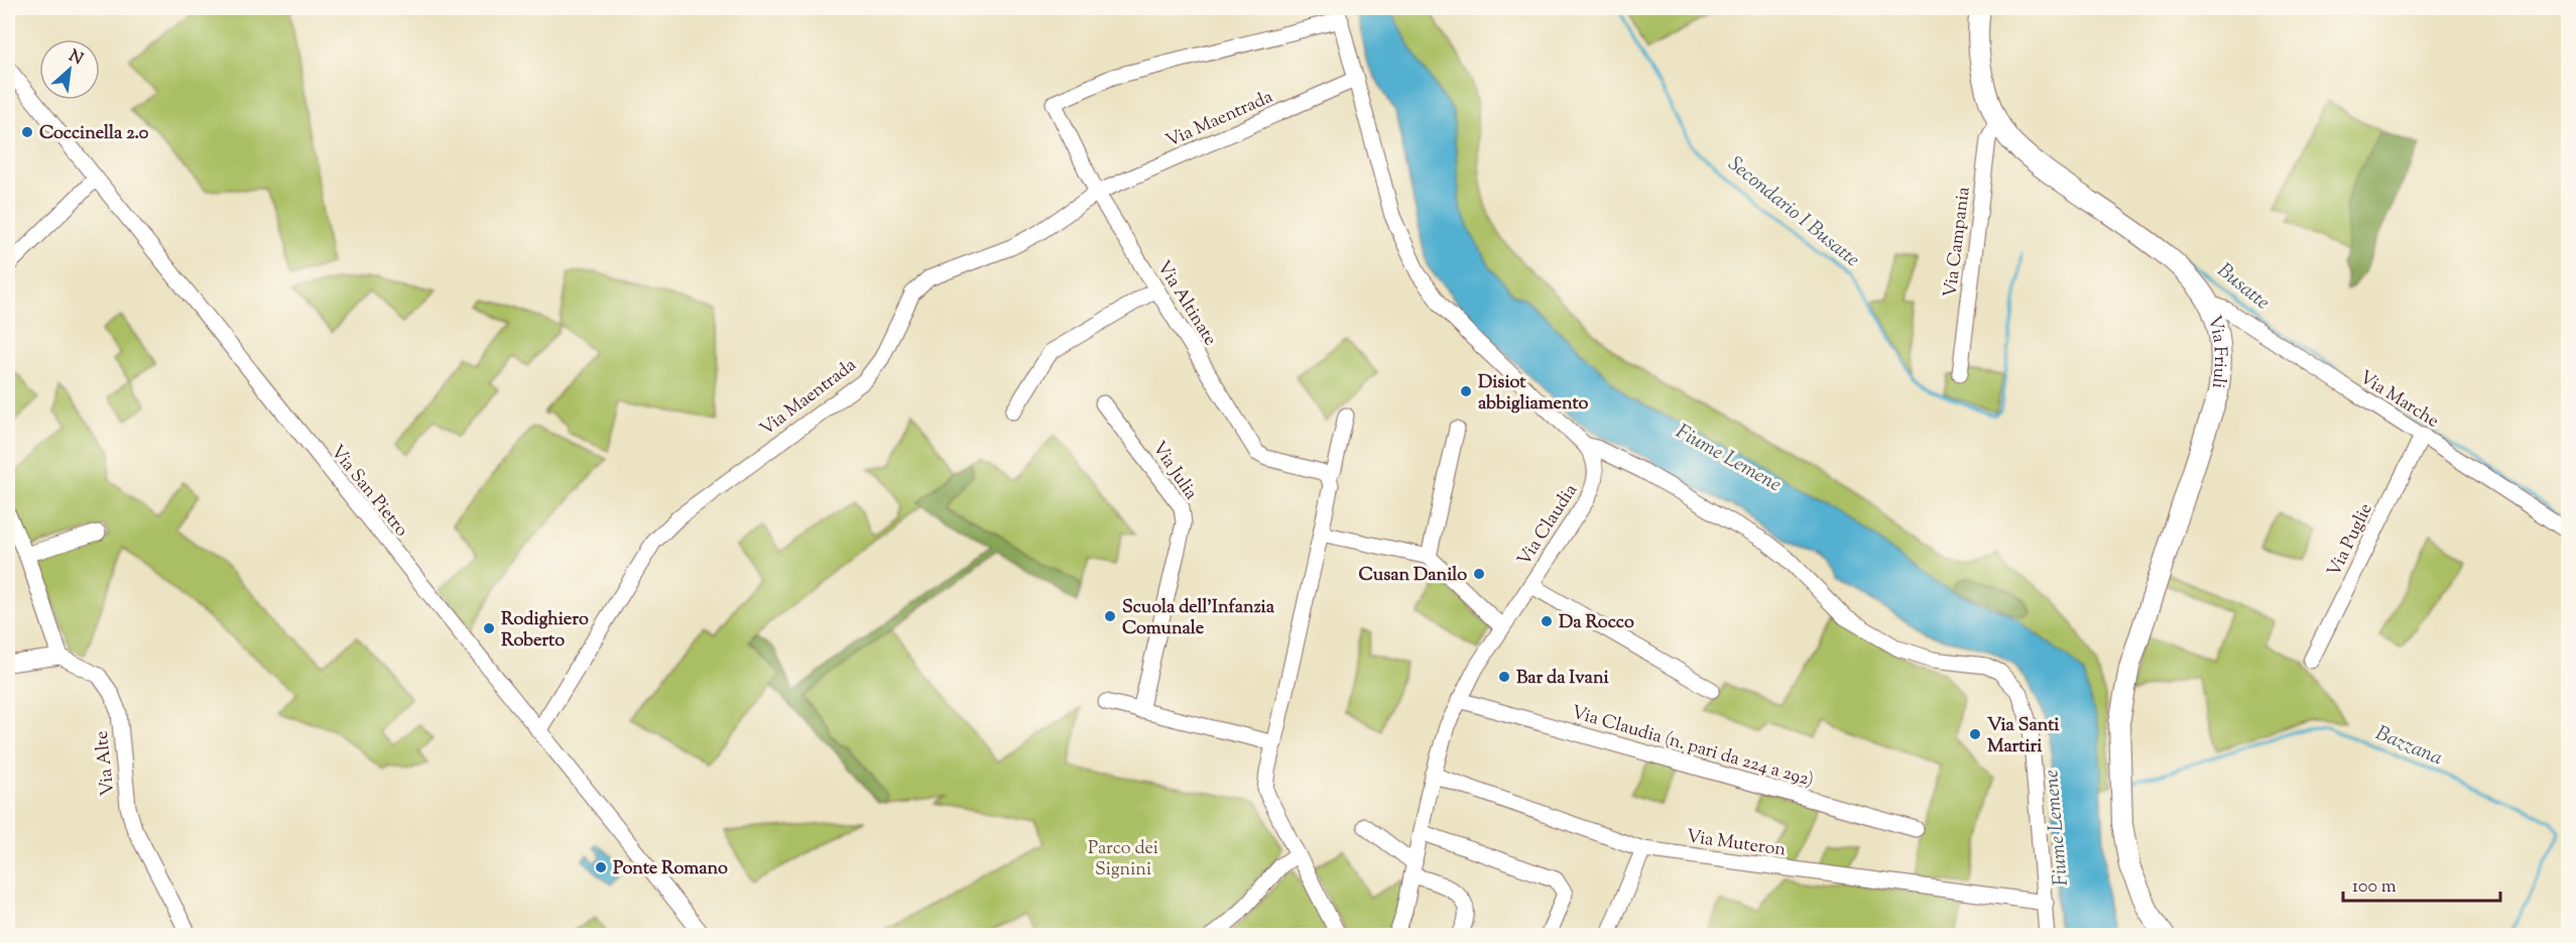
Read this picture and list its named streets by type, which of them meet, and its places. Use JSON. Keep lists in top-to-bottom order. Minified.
{"streets":{"main road":["Via Friuli"],"street":["Via Maentrada","Via Campania","Via Altinate","Via Marche","Via Julia","Via San Pietro","Via Claudia","Via Puglie","Via Claudia (n. pari da 224 a 292)","Via Alte","Via Muteron"]},"crossings":[["Via Maentrada","Via Altinate"],["Via Maentrada","Via San Pietro"],["Via Maentrada","Via Claudia"],["Via Campania","Via Friuli"],["Via Altinate","Via Claudia"],["Via Friuli","Via Marche"],["Via Marche","Via Puglie"],["Via Claudia","Via Claudia (n. pari da 224 a 292)"],["Via Claudia","Via Muteron"]],"water":["Secondario I Busatte","Busatte","Fiume Lemene","Bazzana"],"parks":["Parco dei Signini"],"places":["Coccinella 2.0","Disiot abbigliamento","Cusan Danilo","Scuola dell'Infanzia Comunale","Da Rocco","Rodighiero Roberto","Bar da Ivani","Via Santi Martiri","Ponte Romano"],"scale_bar":"100 m","north":"top right"}
